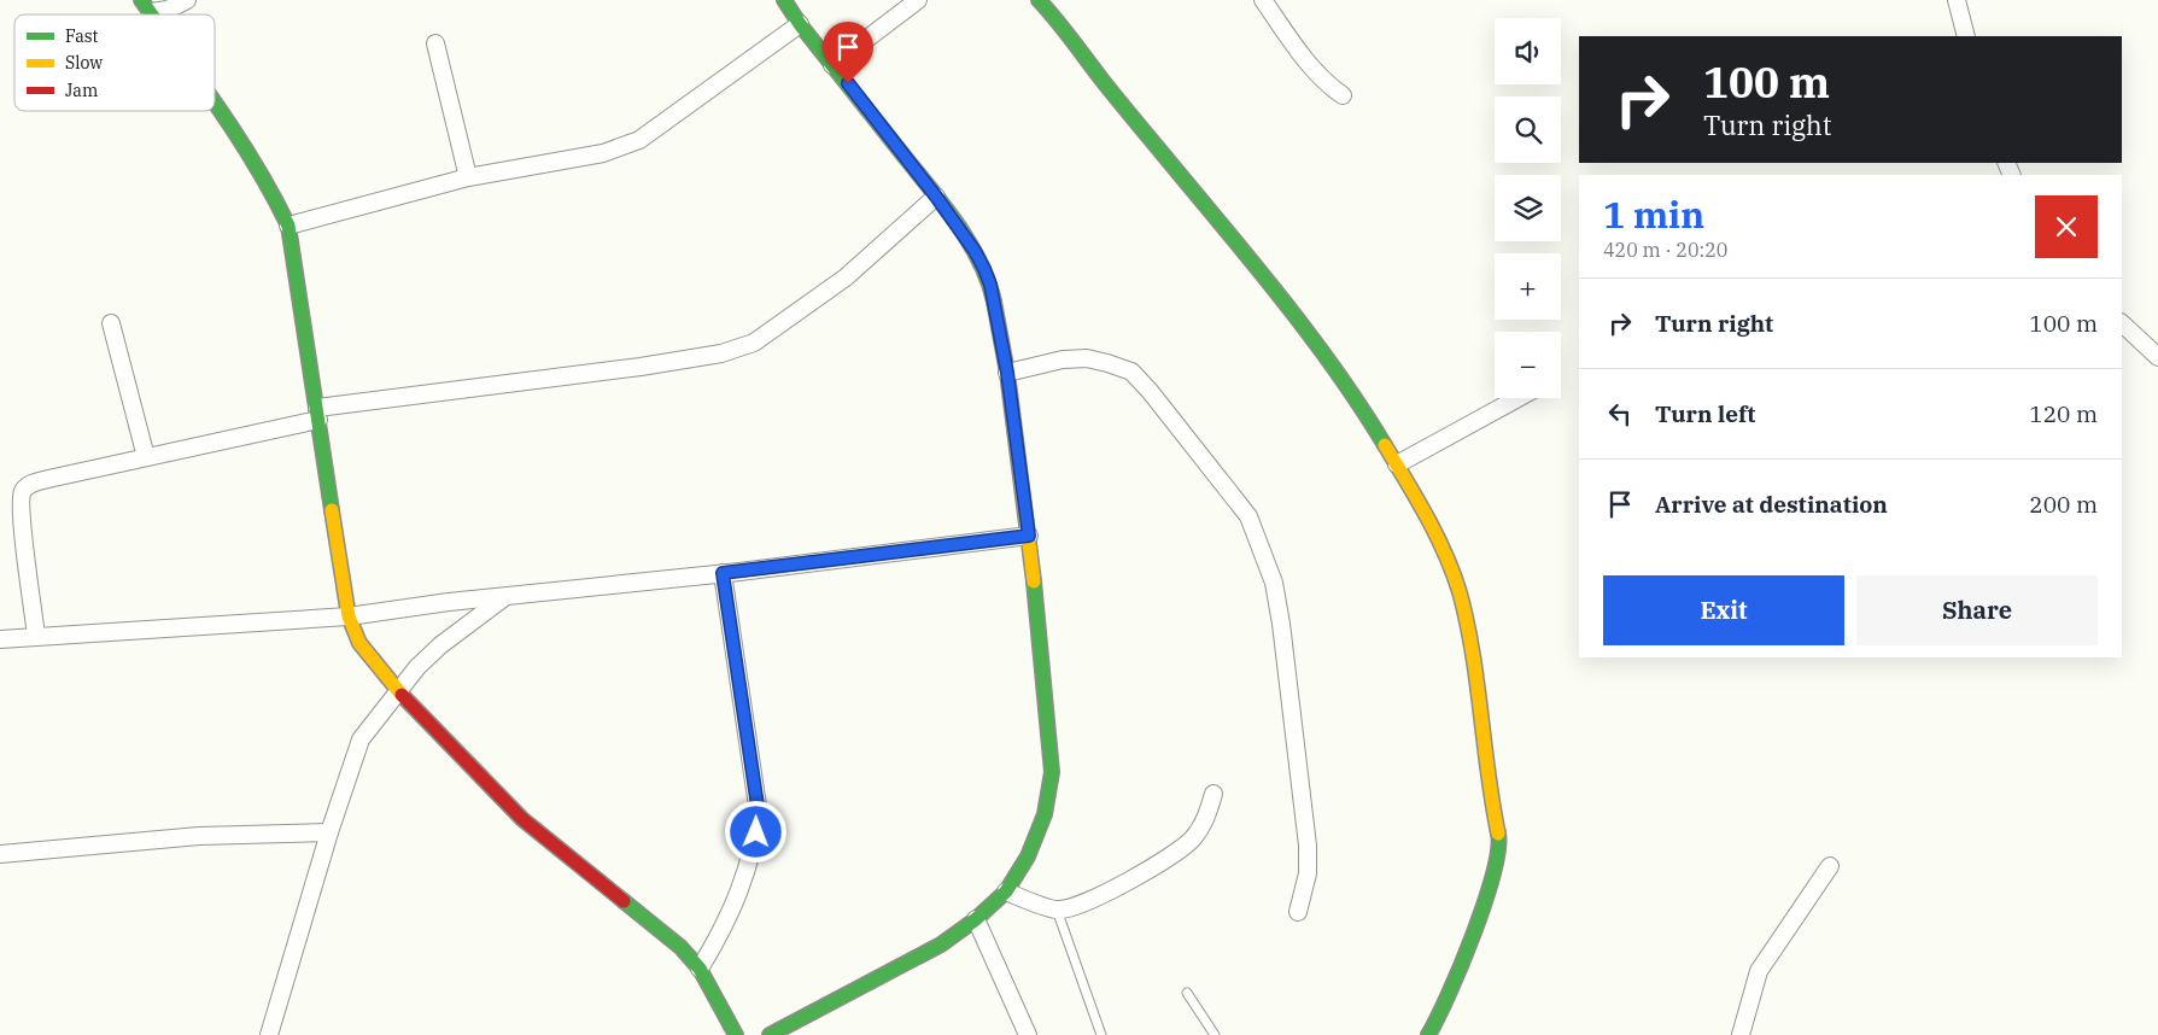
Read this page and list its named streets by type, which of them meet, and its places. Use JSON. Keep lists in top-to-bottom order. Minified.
{"legend":["Fast","Slow","Jam"],"page":{"map_buttons":["+","−"],"turn":["100 m","Turn right"],"heading":["1 min","420 m · 20:20"],"list":[{"name":"Turn right","value":"100 m"},{"name":"Turn left","value":"120 m"},{"name":"Arrive at destination","value":"200 m"}],"buttons":["Exit","Share"]}}
